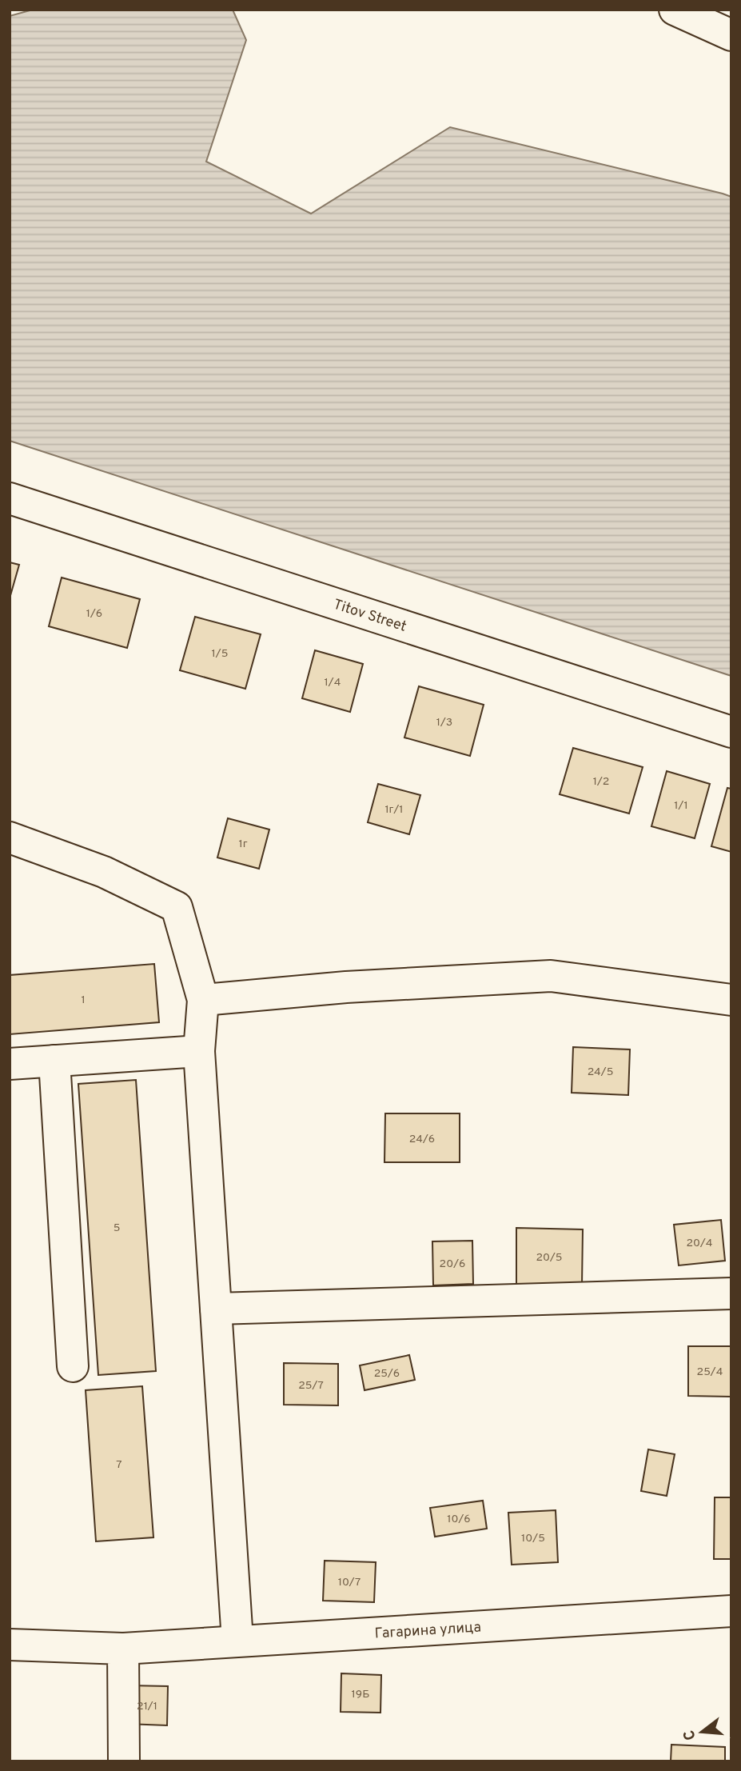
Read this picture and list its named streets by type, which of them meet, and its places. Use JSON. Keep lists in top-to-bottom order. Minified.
{"streets":{"street":["Titov Street","Гагарина улица"]},"house_numbers":["1/6","1/5","1/4","1/3","1/2","1/1","1г/1","1г","1","24/5","24/6","5","20/4","20/5","20/6","25/4","25/6","25/7","7","10/6","10/5","10/7","19Б","21/1"],"north":"left"}
